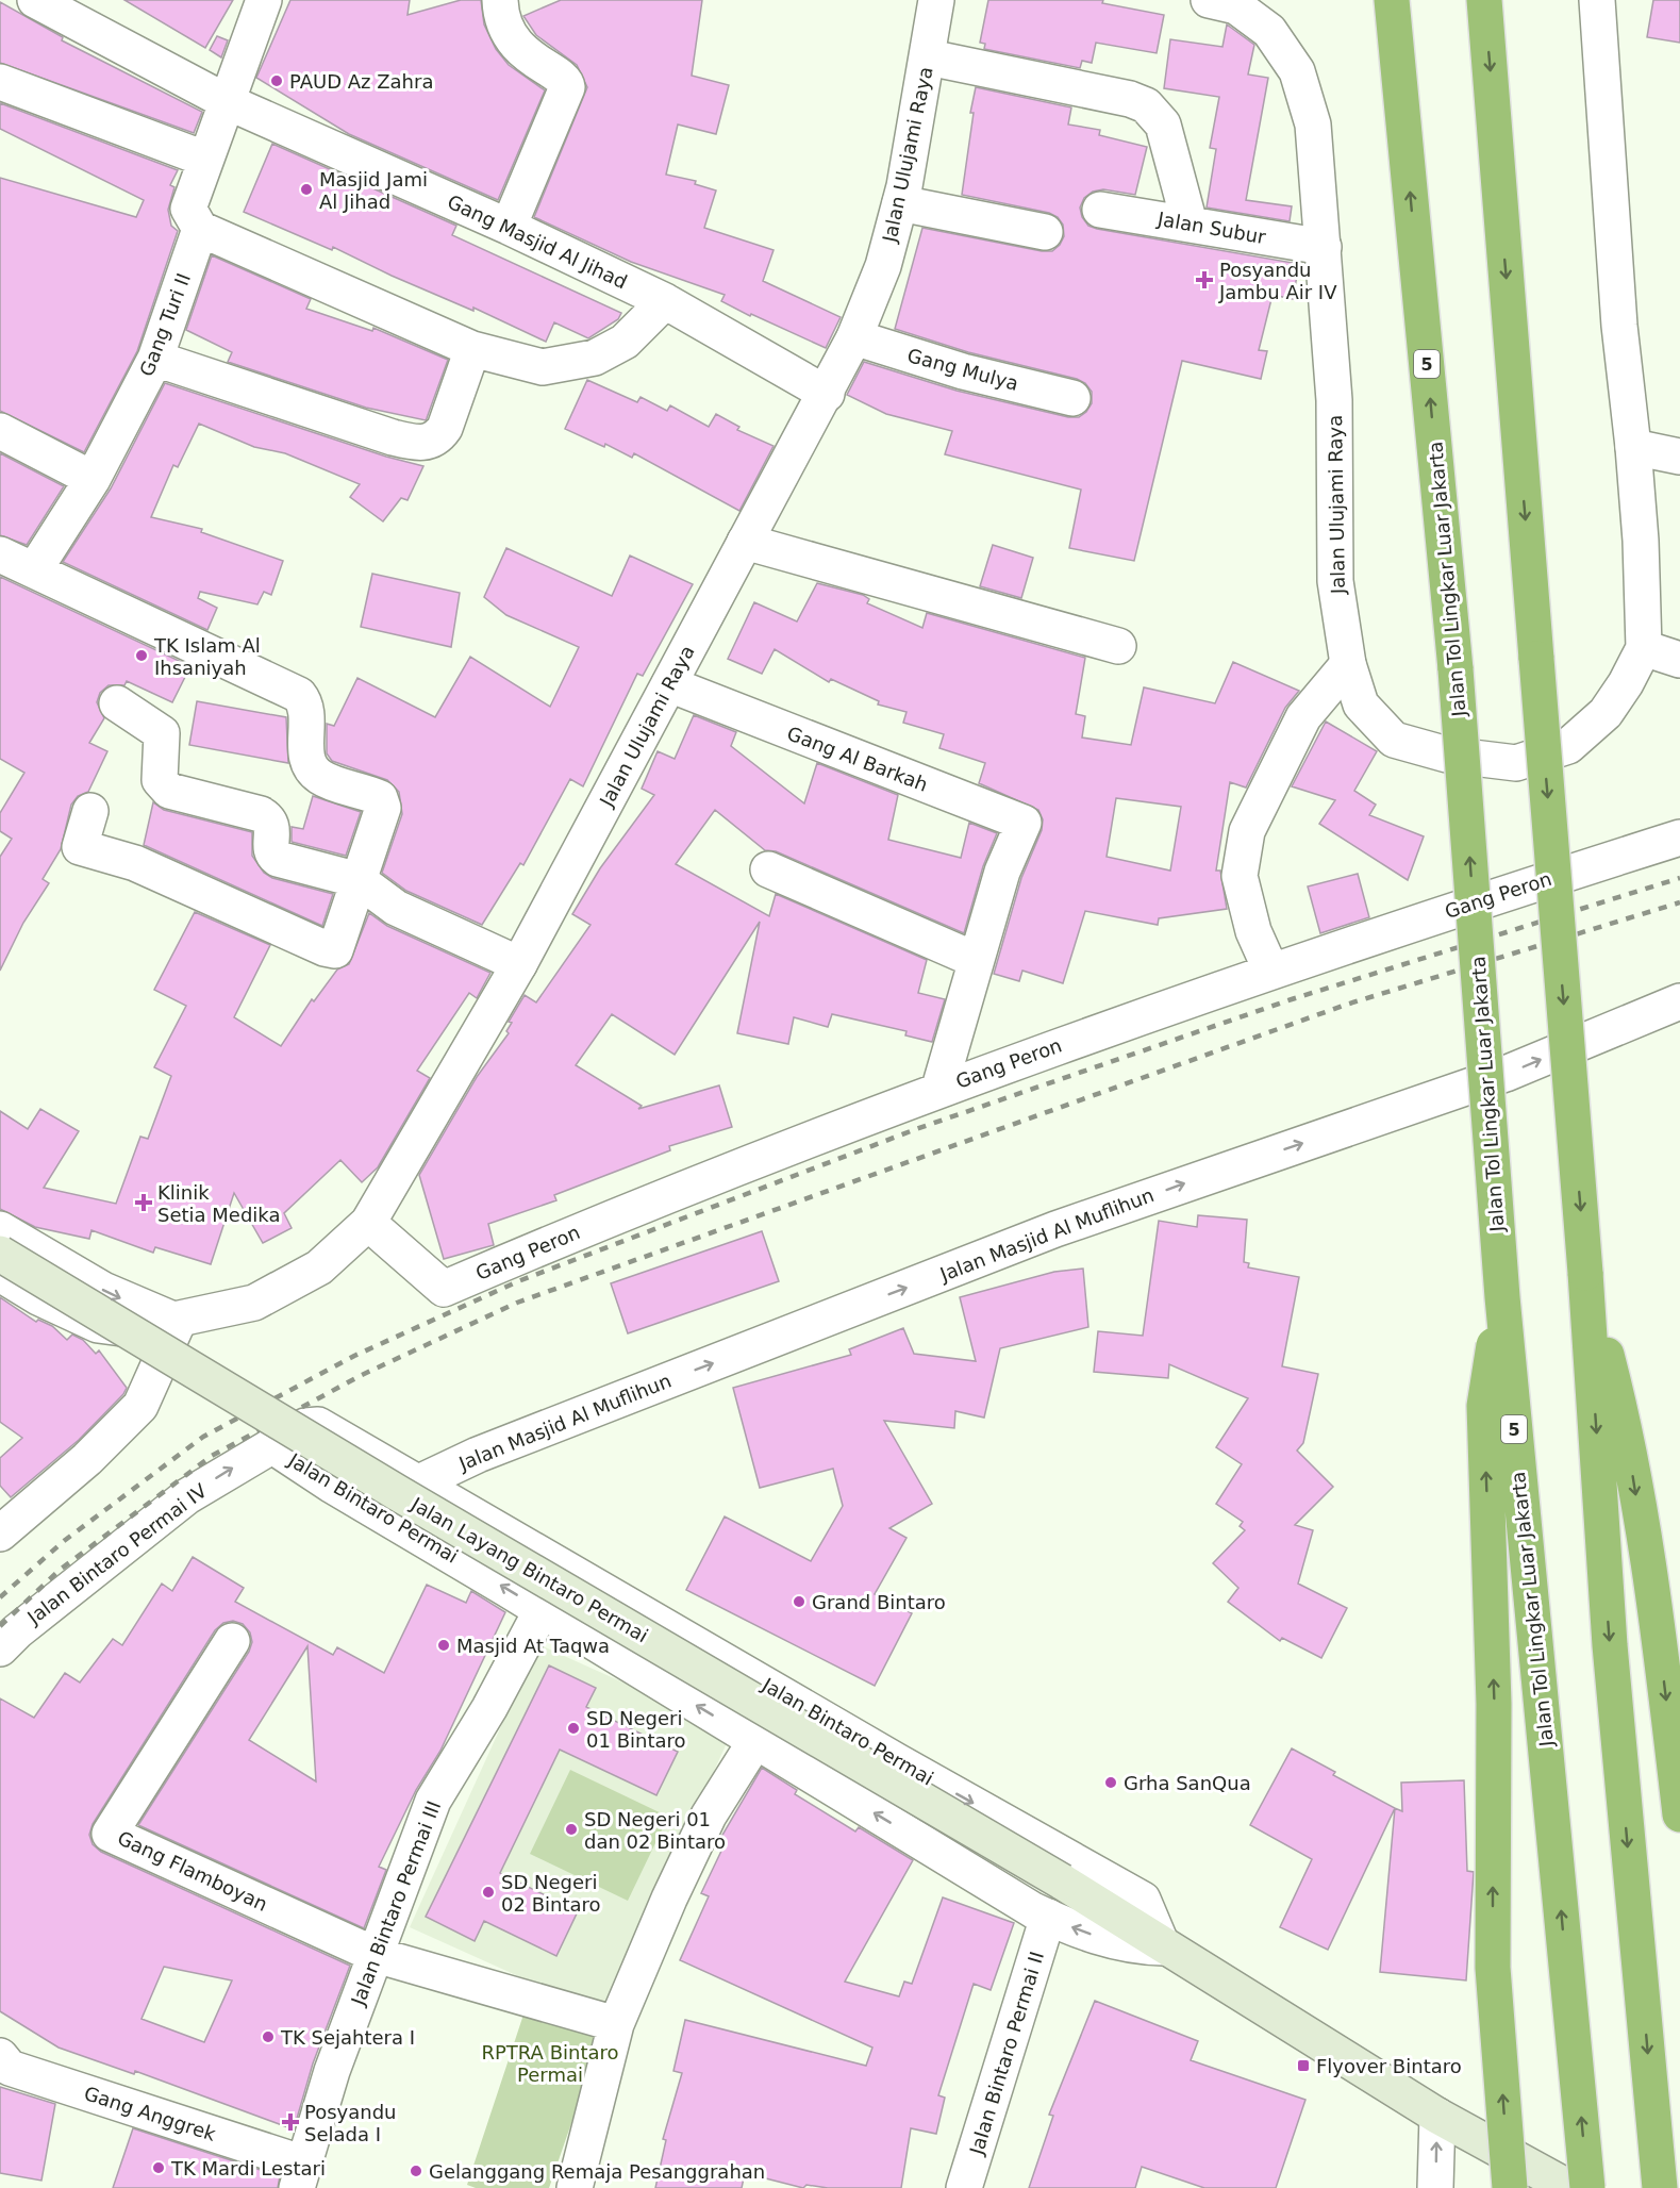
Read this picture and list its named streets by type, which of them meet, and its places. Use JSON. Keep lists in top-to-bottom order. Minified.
{"streets":{"highway":["5","Jalan Tol Lingkar Luar Jakarta"],"main road":["Jalan Bintaro Permai","Jalan Layang Bintaro Permai"],"street":["Jalan Ulujami Raya","Jalan Subur","Gang Masjid Al Jihad","Gang Turi II","Gang Mulya","Gang Al Barkah","Gang Peron","Jalan Masjid Al Muflihun","Jalan Bintaro Permai IV","Gang Flamboyan","Jalan Bintaro Permai III","Jalan Bintaro Permai II","Gang Anggrek"]},"crossings":[["Jalan Ulujami Raya","Jalan Subur"],["Jalan Ulujami Raya","Gang Masjid Al Jihad"],["Jalan Ulujami Raya","Gang Mulya"],["Jalan Ulujami Raya","Gang Al Barkah"],["Jalan Ulujami Raya","Gang Peron"],["Jalan Masjid Al Muflihun","Jalan Bintaro Permai"],["Jalan Bintaro Permai","Jalan Bintaro Permai IV"],["Jalan Bintaro Permai","Jalan Layang Bintaro Permai"],["Jalan Bintaro Permai","Jalan Bintaro Permai III"],["Jalan Bintaro Permai","Jalan Bintaro Permai II"],["Gang Flamboyan","Jalan Bintaro Permai III"],["Jalan Bintaro Permai III","Gang Anggrek"]],"one_way":["Jalan Masjid Al Muflihun"],"parks":["RPTRA Bintaro Permai"],"places":{"other":["PAUD Az Zahra","Masjid Jami Al Jihad","TK Islam Al Ihsaniyah","Grand Bintaro","Masjid At Taqwa","SD Negeri 01 Bintaro","Grha SanQua","SD Negeri 01 dan 02 Bintaro","SD Negeri 02 Bintaro","TK Sejahtera I","TK Mardi Lestari","Gelanggang Remaja Pesanggrahan"],"health":["Posyandu Jambu Air IV","Klinik Setia Medika","Posyandu Selada I"],"transit":["Flyover Bintaro"]}}
